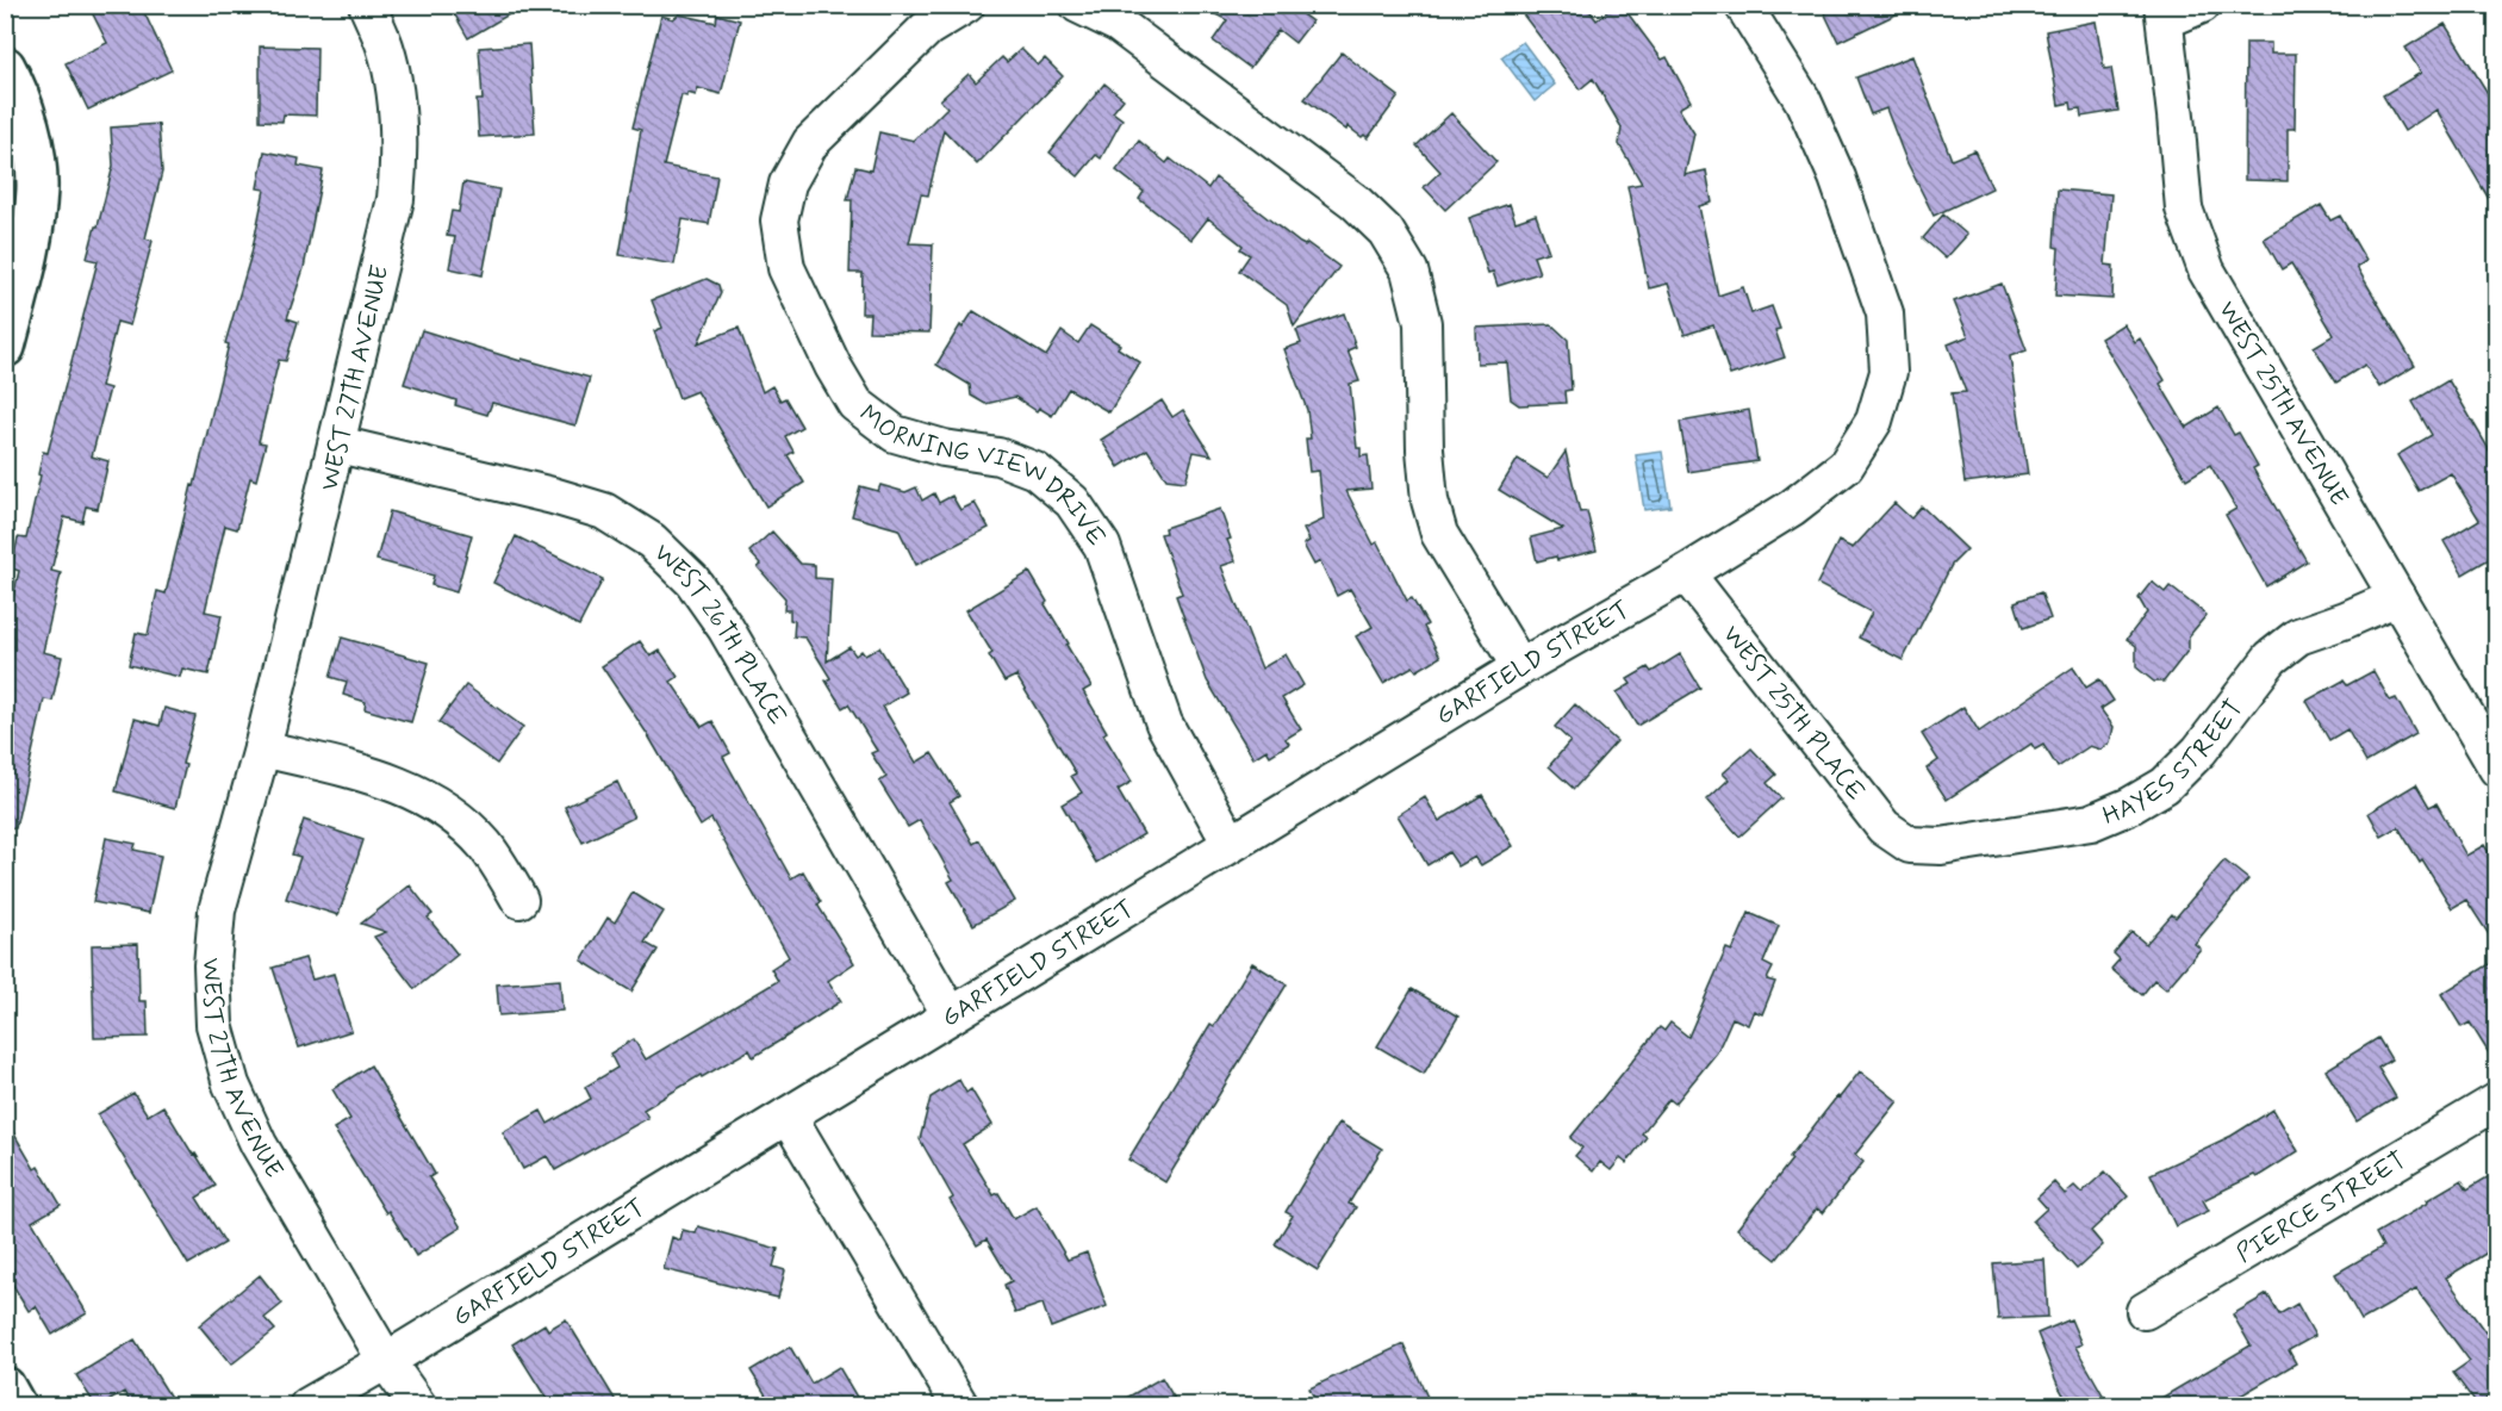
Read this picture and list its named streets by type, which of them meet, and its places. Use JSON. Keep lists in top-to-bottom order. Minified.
{"streets":{"street":["WEST 27TH AVENUE","WEST 25TH AVENUE","MORNING VIEW DRIVE","WEST 26TH PLACE","GARFIELD STREET","WEST 25TH PLACE","HAYES STREET","PIERCE STREET"]},"crossings":[["WEST 27TH AVENUE","WEST 26TH PLACE"],["WEST 27TH AVENUE","GARFIELD STREET"],["WEST 25TH AVENUE","HAYES STREET"],["MORNING VIEW DRIVE","GARFIELD STREET"],["WEST 26TH PLACE","GARFIELD STREET"],["GARFIELD STREET","WEST 25TH PLACE"],["WEST 25TH PLACE","HAYES STREET"]]}
